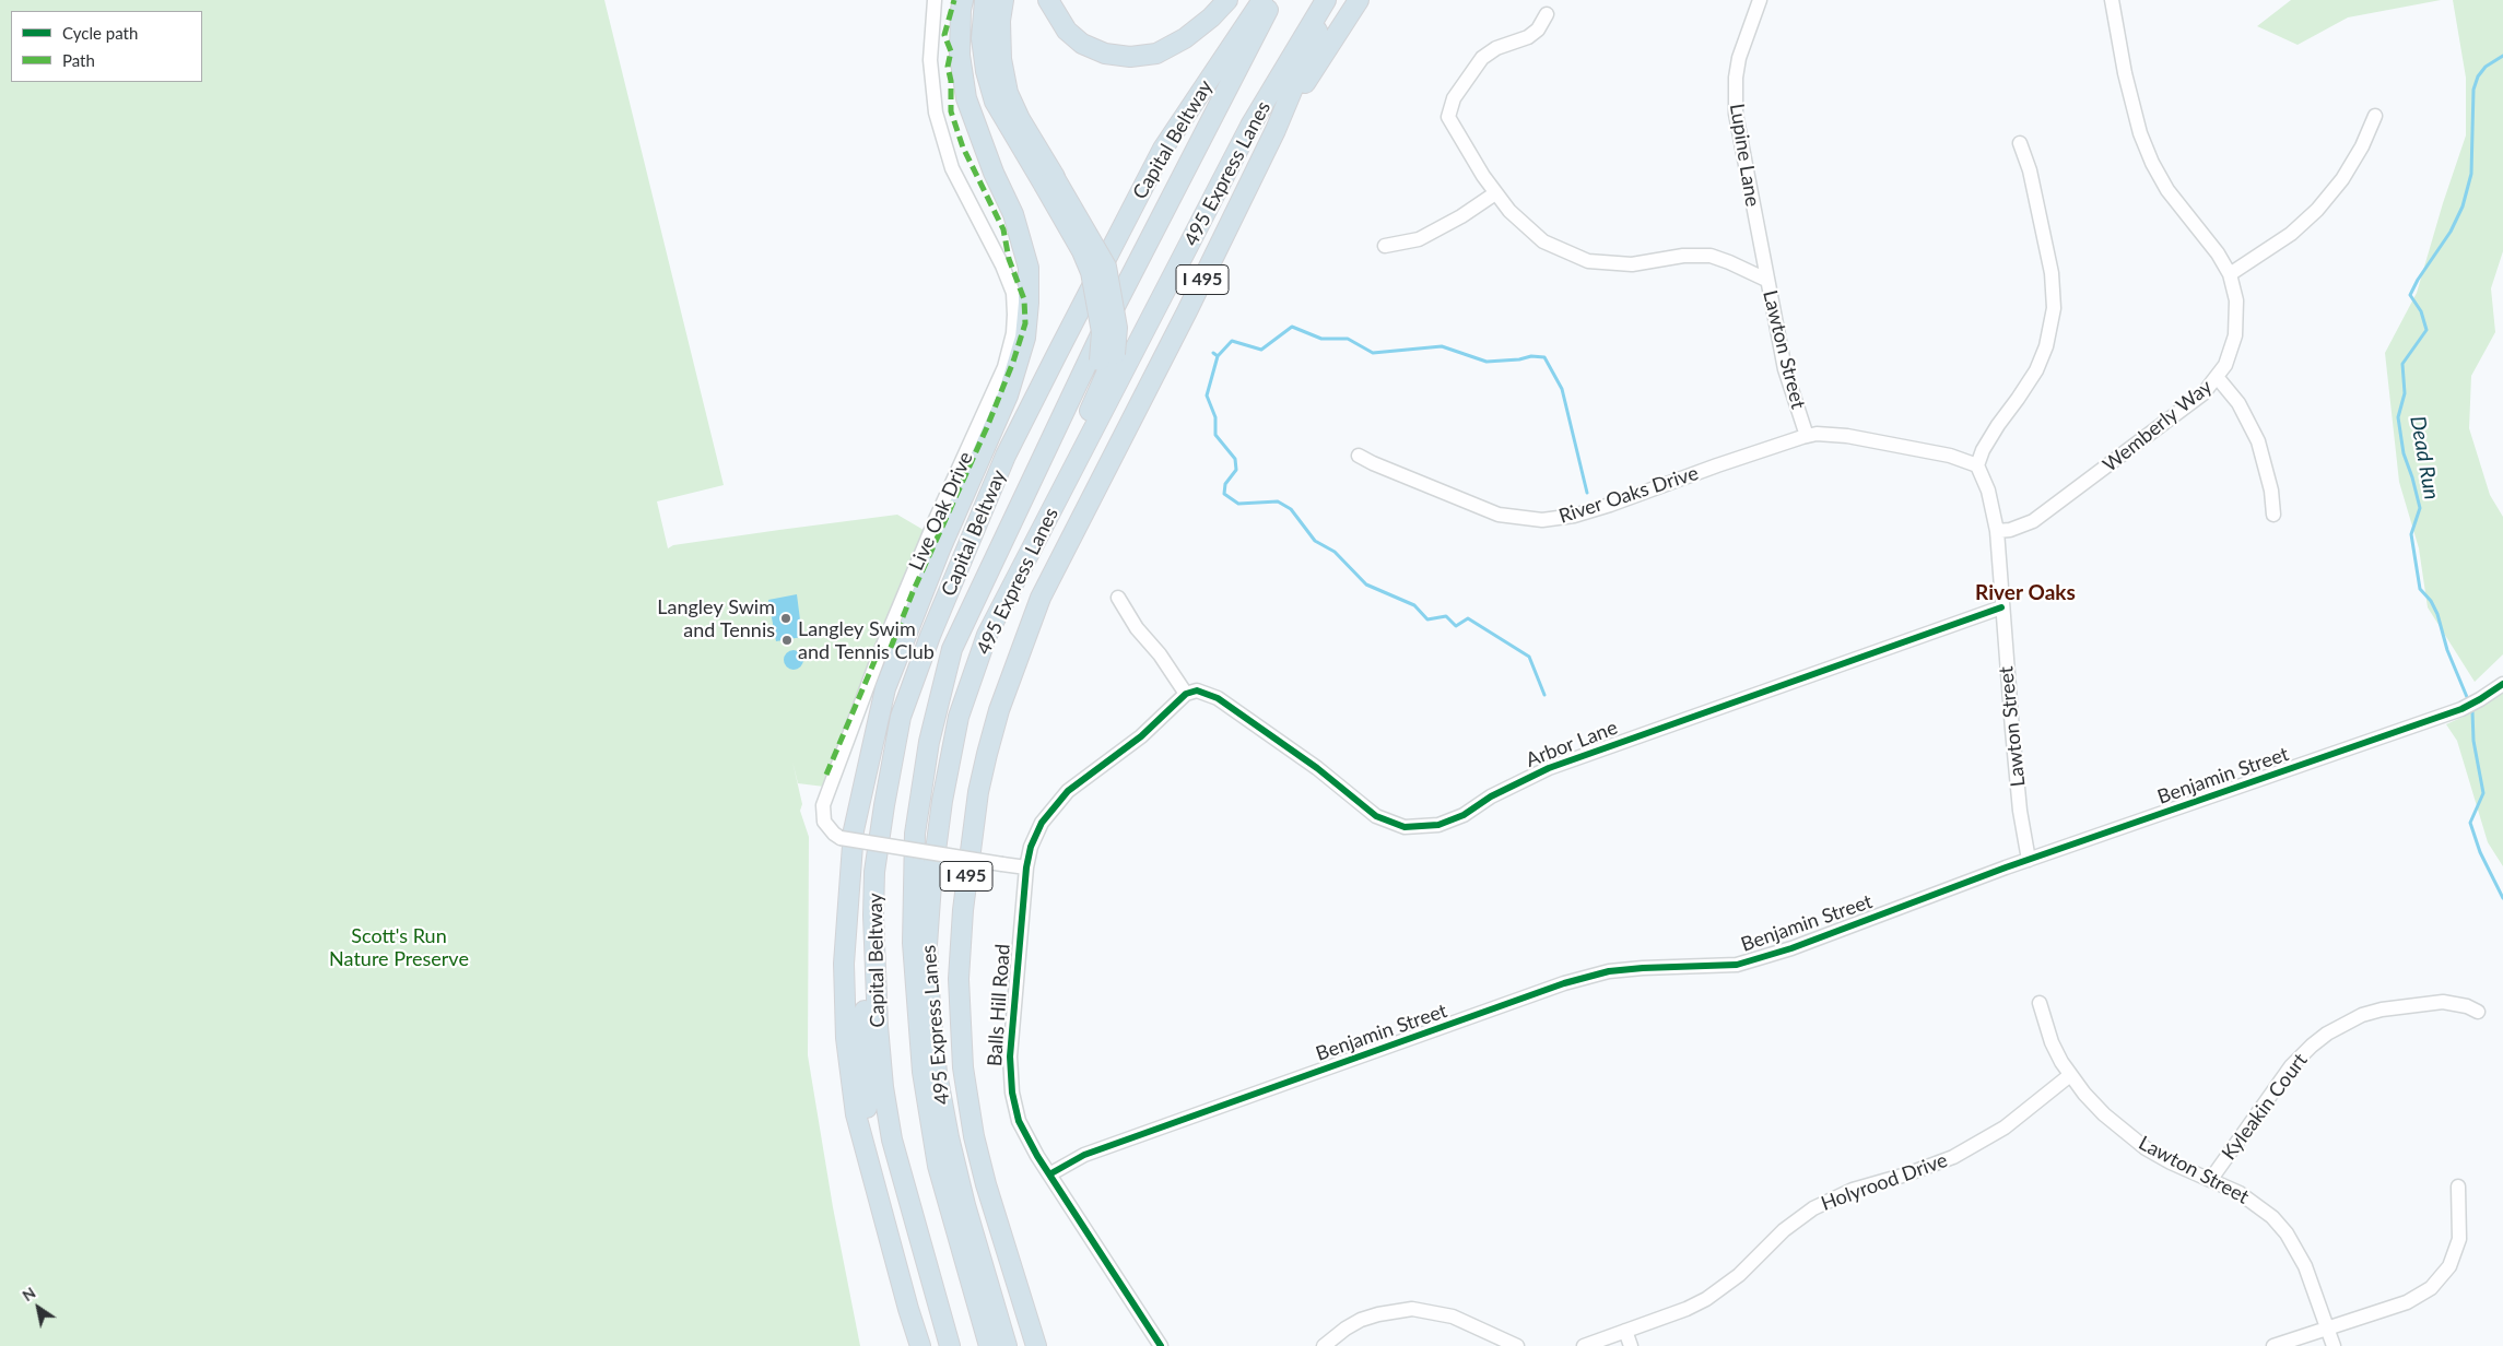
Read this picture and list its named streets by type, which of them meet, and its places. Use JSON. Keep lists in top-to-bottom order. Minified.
{"streets":{"highway":["Capital Beltway","495 Express Lanes","I 495"],"street":["Lupine Lane","Lawton Street","Wemberly Way","River Oaks Drive","Live Oak Drive","Arbor Lane","Benjamin Street","Balls Hill Road","Kyleakin Court","Holyrood Drive"]},"crossings":[["Lupine Lane","Lawton Street"],["Lawton Street","Wemberly Way"],["Lawton Street","River Oaks Drive"],["Lawton Street","Arbor Lane"],["Lawton Street","Benjamin Street"],["Lawton Street","Kyleakin Court"],["Lawton Street","Holyrood Drive"],["Live Oak Drive","Balls Hill Road"],["Arbor Lane","Balls Hill Road"],["Benjamin Street","Balls Hill Road"]],"districts":["River Oaks"],"water":["Dead Run"],"parks":["Scott's Run Nature Preserve"],"places":["Langley Swim and Tennis","Langley Swim and Tennis Club"],"legend":["Cycle path","Path"],"north":"top left"}
